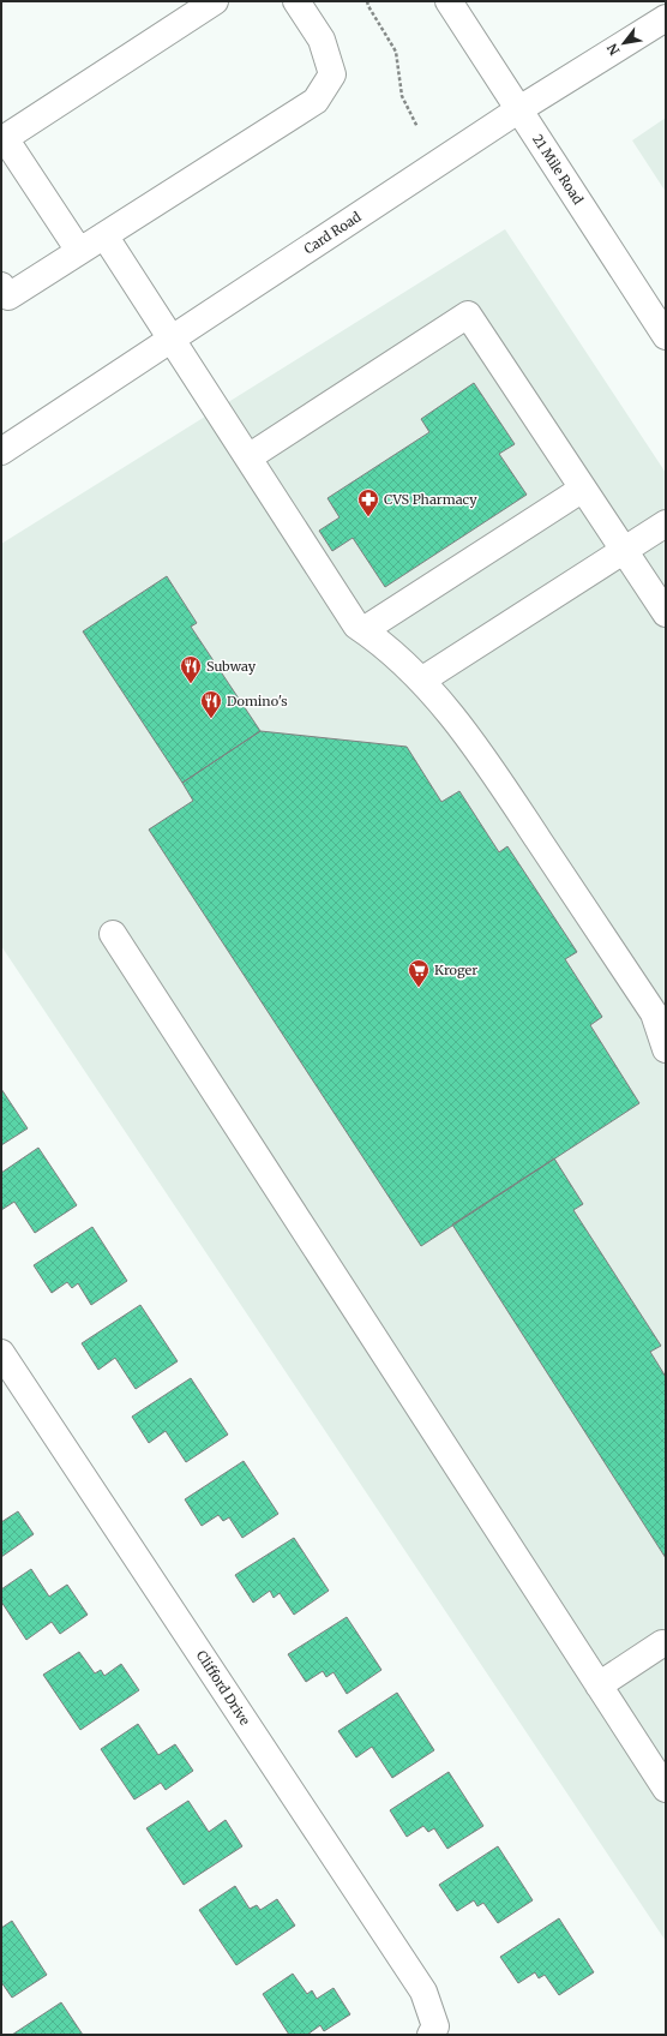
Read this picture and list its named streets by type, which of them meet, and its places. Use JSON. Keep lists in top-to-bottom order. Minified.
{"streets":{"street":["21 Mile Road","Card Road","Clifford Drive"]},"crossings":[["21 Mile Road","Card Road"]],"places":{"pharmacy":["CVS Pharmacy"],"restaurant":["Subway","Domino's"],"supermarket":["Kroger"]},"north":"bottom left"}
